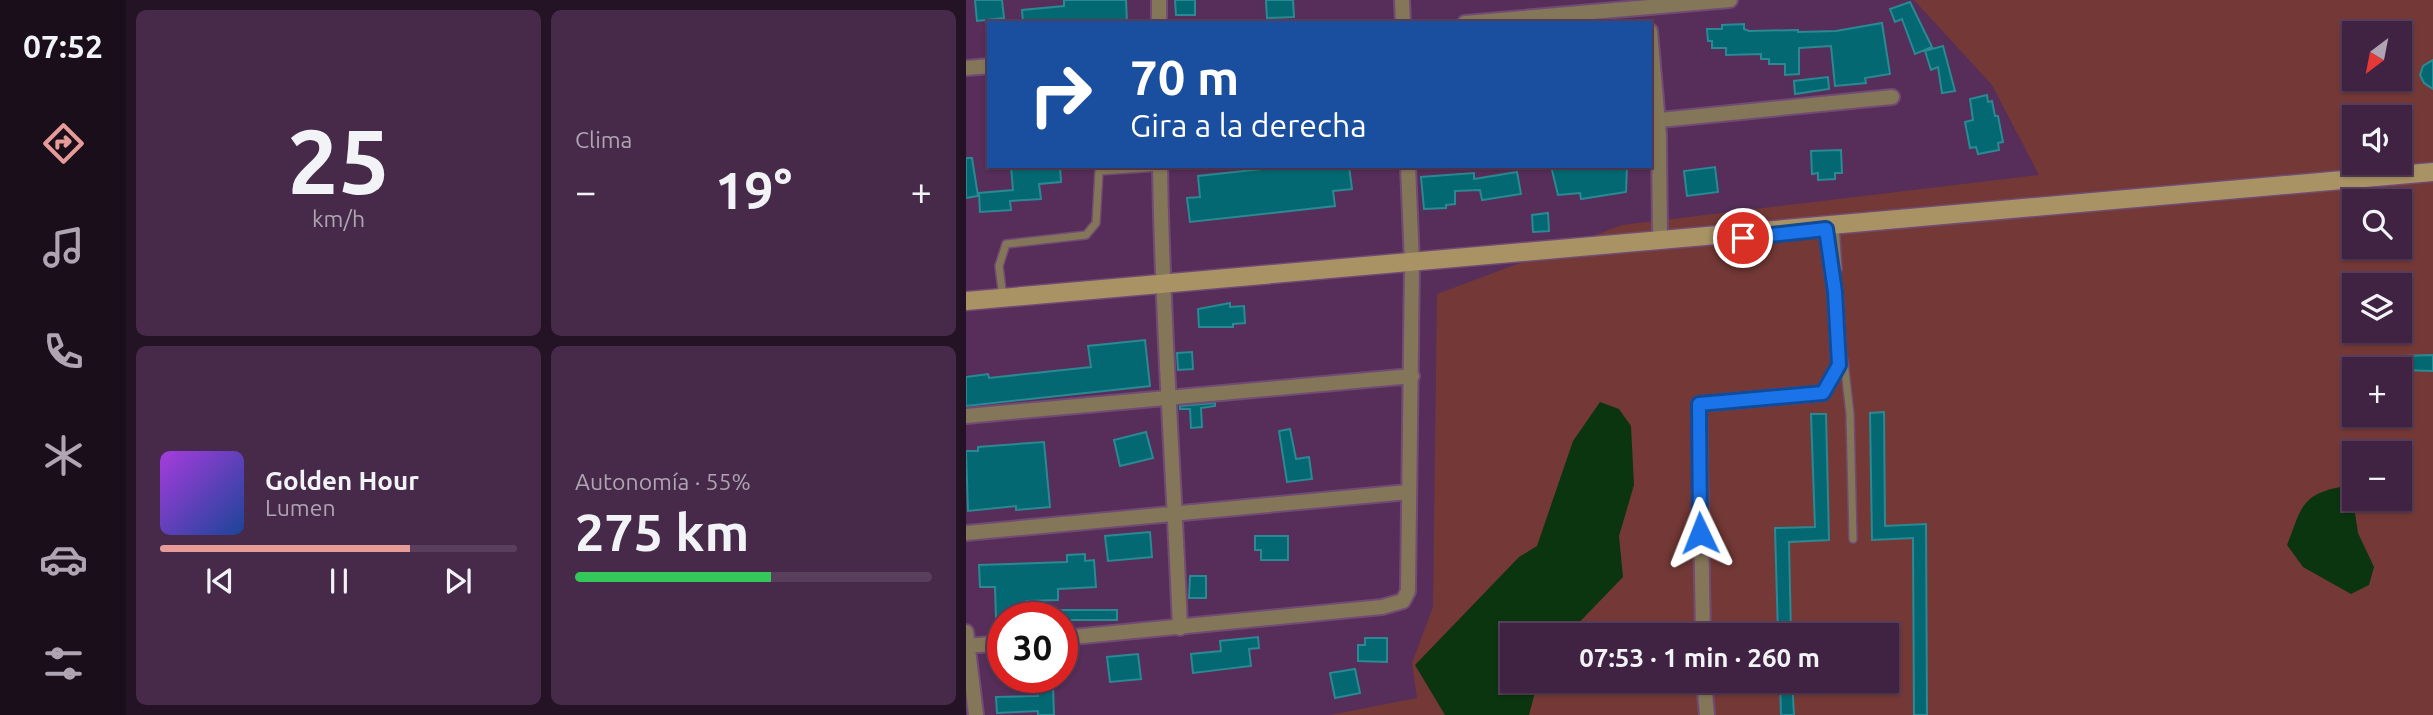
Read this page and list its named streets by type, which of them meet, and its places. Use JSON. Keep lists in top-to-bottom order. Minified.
{"north":"bottom left","page":{"tabs":"07:52","tile":[["25","km/h"],"Clima",["Autonomía · 55%","275 km"]],"map_buttons":["+","−"],"turn":["70 m","Gira a la derecha"],"heat":["−","19°","+"],"song":["Golden Hour","Lumen"],"limit":"30","trip":"07:53 · 1 min · 260 m"}}
